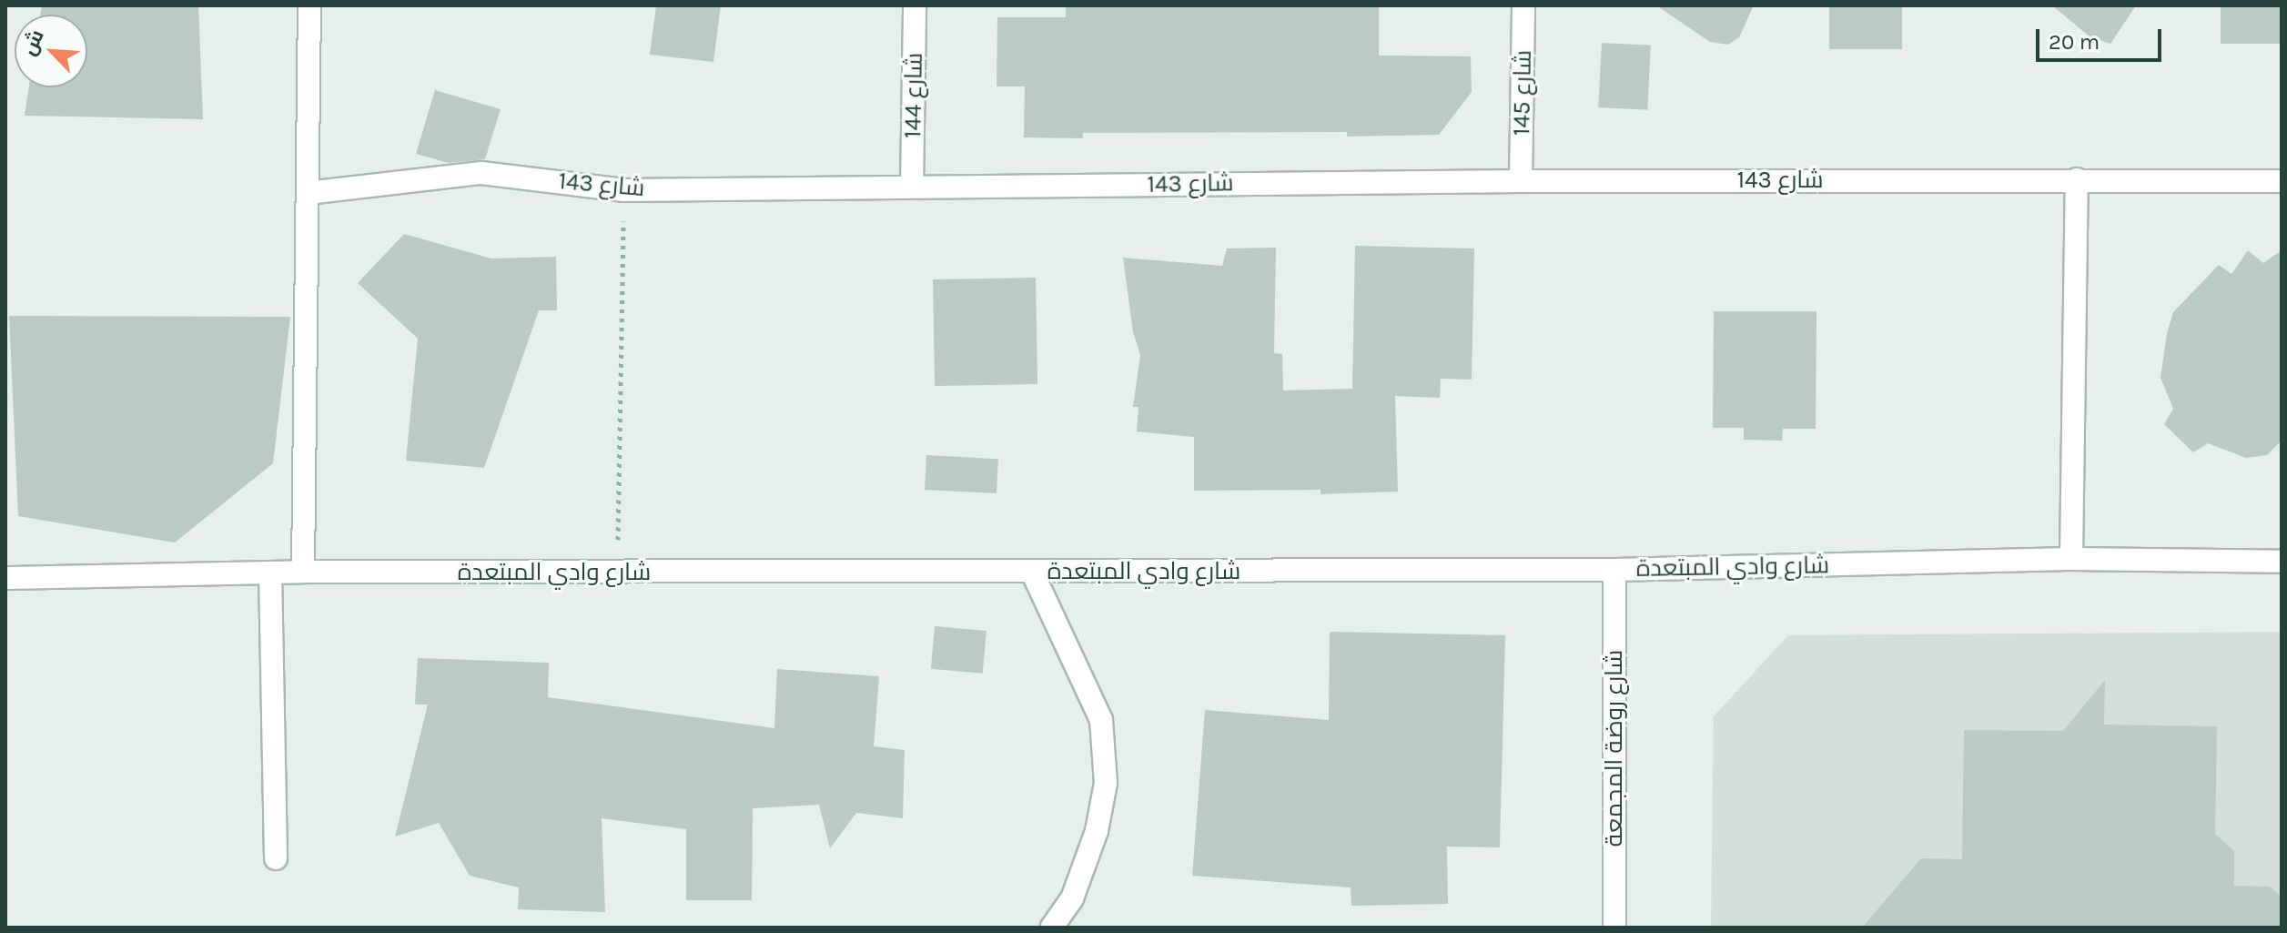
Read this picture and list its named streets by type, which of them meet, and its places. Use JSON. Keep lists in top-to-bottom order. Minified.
{"streets":{"street":["شارع 145","شارع 144","شارع 143","شارع وادي المبتعدة","شارع روضة المجمعة"]},"crossings":[["شارع 145","شارع 143"],["شارع 144","شارع 143"],["شارع وادي المبتعدة","شارع روضة المجمعة"]],"scale_bar":"20 m","north":"top left"}
